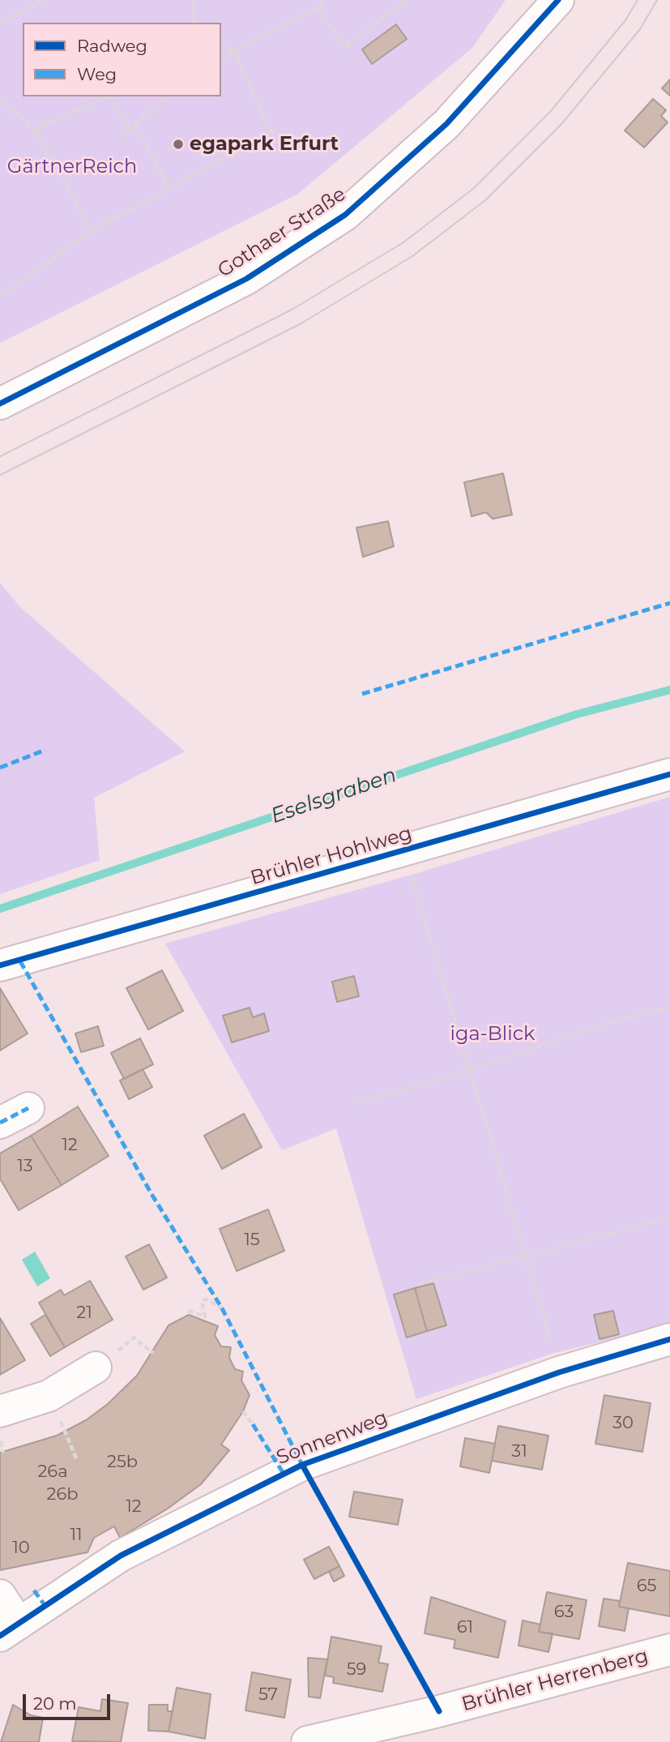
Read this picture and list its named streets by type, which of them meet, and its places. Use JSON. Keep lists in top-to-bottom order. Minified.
{"streets":{"street":["Gothaer Straße","Brühler Hohlweg","Sonnenweg","Brühler Herrenberg"]},"water":["Eselsgraben"],"parks":["GärtnerReich","iga-Blick"],"places":["egapark Erfurt"],"house_numbers":["12","13","15","21","30","31","25b","26a","26b","12","11","10","65","63","61","59","57"],"legend":["Radweg","Weg"],"scale_bar":"20 m"}
